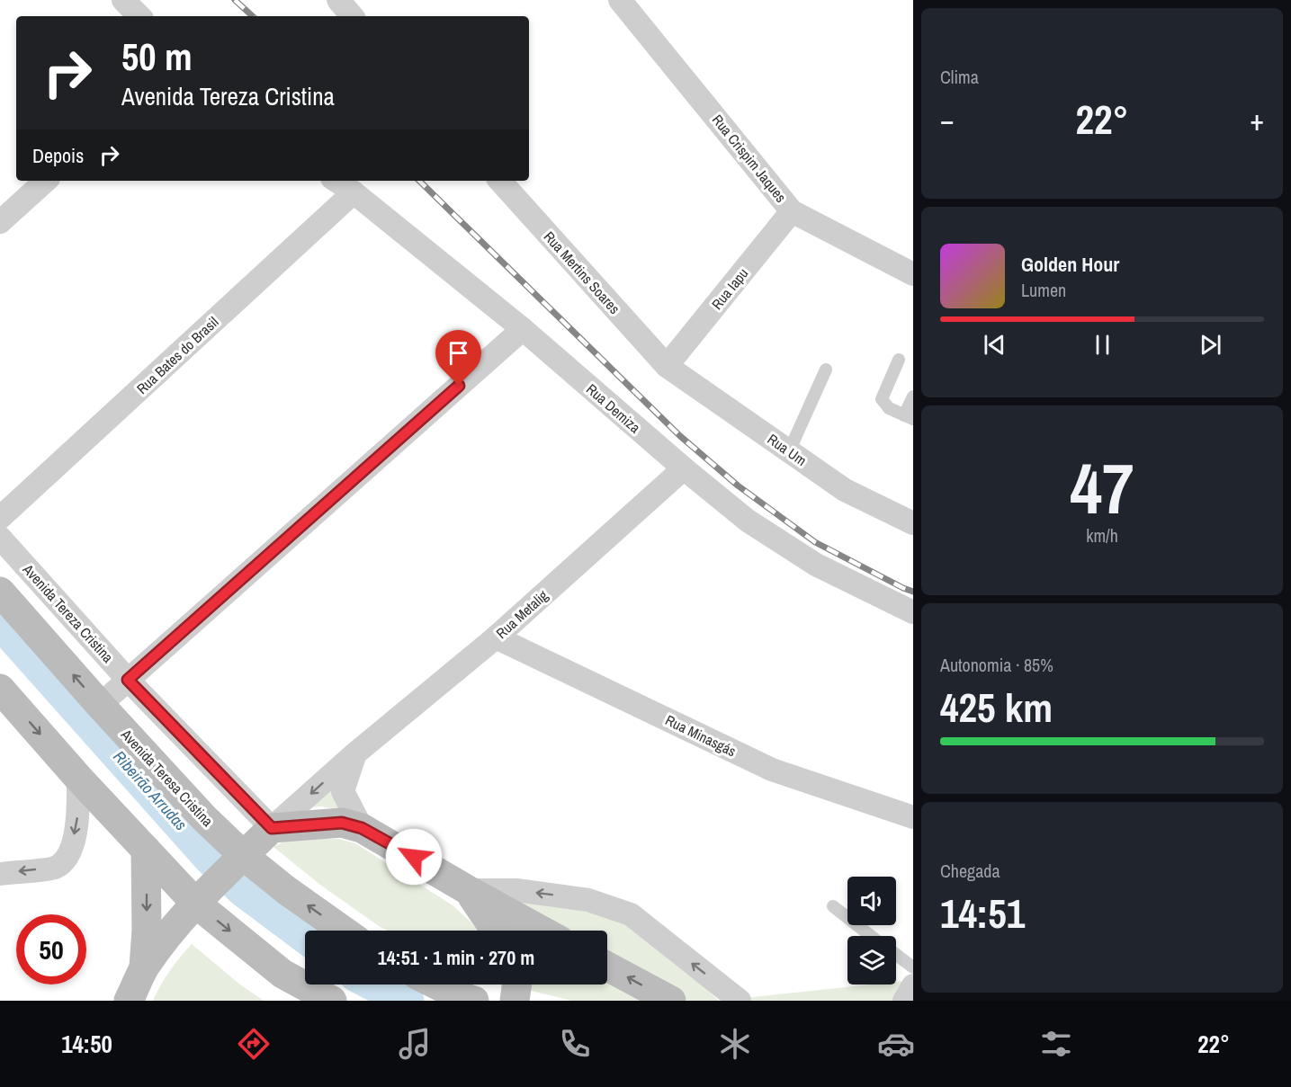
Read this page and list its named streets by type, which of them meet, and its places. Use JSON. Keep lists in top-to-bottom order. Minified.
{"streets":{"main road":["Rua Metalig","Avenida Teresa Cristina"],"street":["Rua Crispim Jaques","Rua Mertins Soares","Rua Iapu","Rua Bates do Brasil","Rua Demiza","Rua Um","Avenida Tereza Cristina","Rua Minasgás"]},"crossings":[["Rua Crispim Jaques","Rua Iapu"],["Rua Mertins Soares","Rua Iapu"],["Rua Mertins Soares","Rua Um"],["Rua Iapu","Rua Um"],["Rua Bates do Brasil","Rua Demiza"],["Rua Demiza","Rua Metalig"],["Avenida Tereza Cristina","Rua Metalig"],["Rua Metalig","Rua Minasgás"],["Rua Metalig","Avenida Teresa Cristina"]],"water":["Ribeirão Arrudas"],"page":{"tile":["Clima",["47","km/h"],["Autonomia · 85%","425 km"],["Chegada","14:51"]],"turn":["50 m","Avenida Tereza Cristina"],"heat":["−","22°","+"],"then":"Depois","song":["Golden Hour","Lumen"],"limit":"50","trip":"14:51 · 1 min · 270 m","tabs":["14:50","22°"]}}
